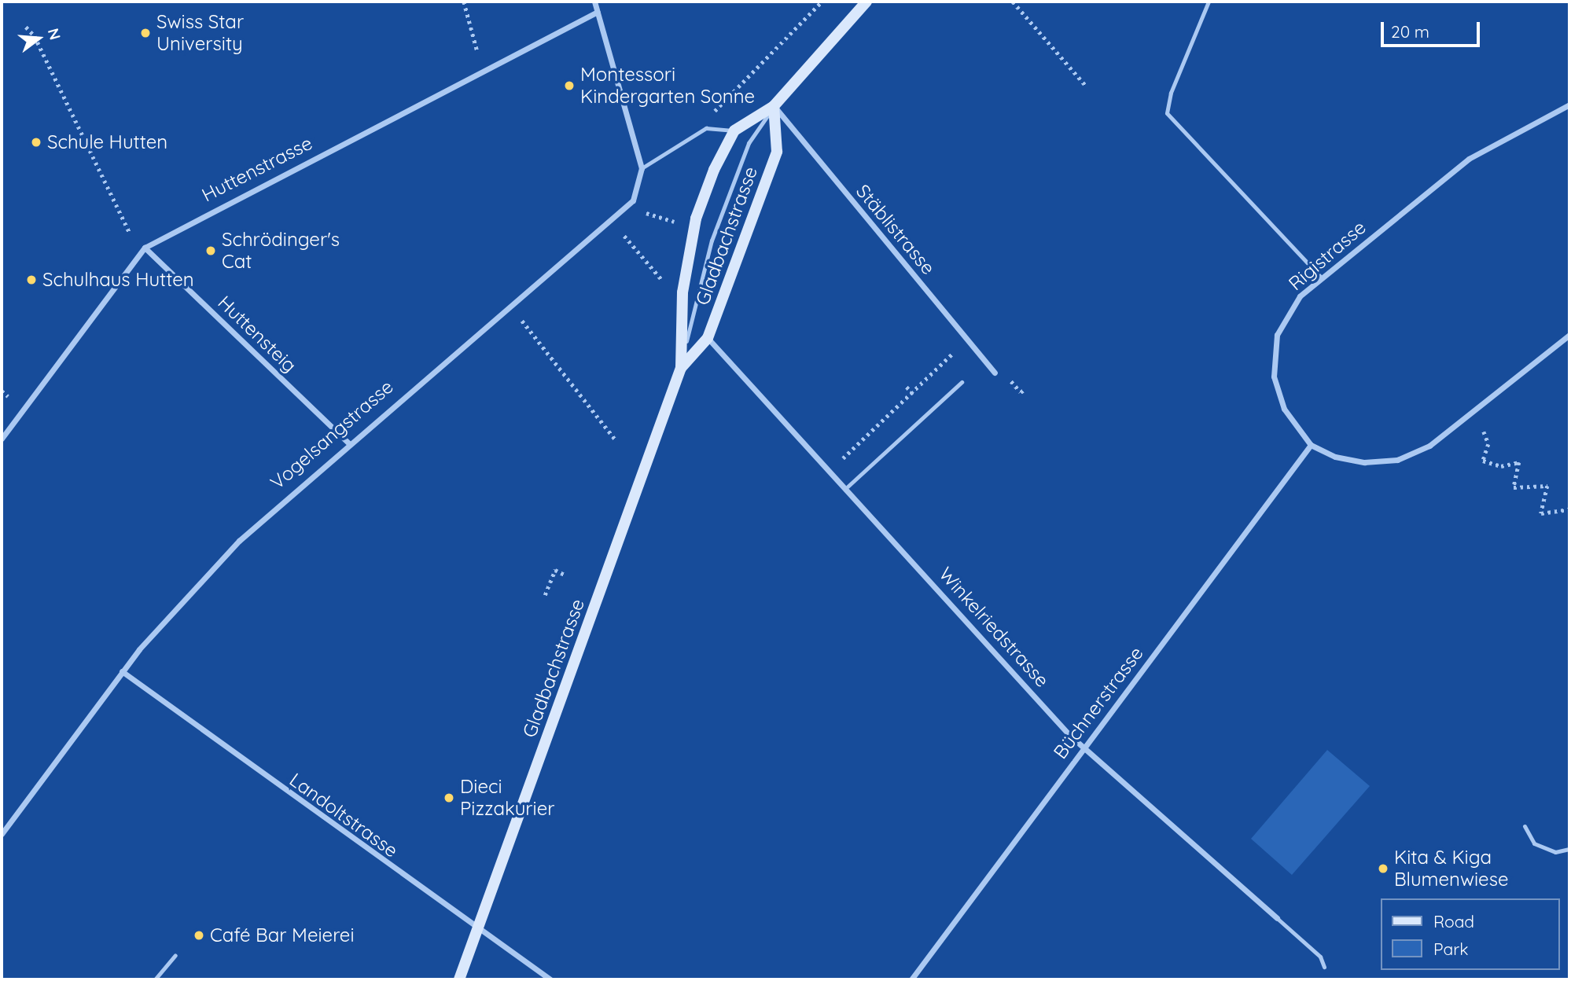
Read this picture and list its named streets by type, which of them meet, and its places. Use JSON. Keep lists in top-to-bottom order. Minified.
{"streets":{"street":["Huttenstrasse","Stäblistrasse","Gladbachstrasse","Rigistrasse","Huttensteig","Vogelsangstrasse","Winkelriedstrasse","Büchnerstrasse","Landoltstrasse"]},"crossings":[["Huttenstrasse","Huttensteig"],["Stäblistrasse","Gladbachstrasse"],["Gladbachstrasse","Winkelriedstrasse"],["Gladbachstrasse","Landoltstrasse"],["Rigistrasse","Büchnerstrasse"],["Huttensteig","Vogelsangstrasse"],["Vogelsangstrasse","Landoltstrasse"],["Winkelriedstrasse","Büchnerstrasse"]],"places":["Swiss Star University","Montessori Kindergarten Sonne","Schule Hutten","Schrödinger's Cat","Schulhaus Hutten","Dieci Pizzakurier","Kita & Kiga Blumenwiese","Café Bar Meierei"],"legend":["Road","Park"],"scale_bar":"20 m","north":"right"}
